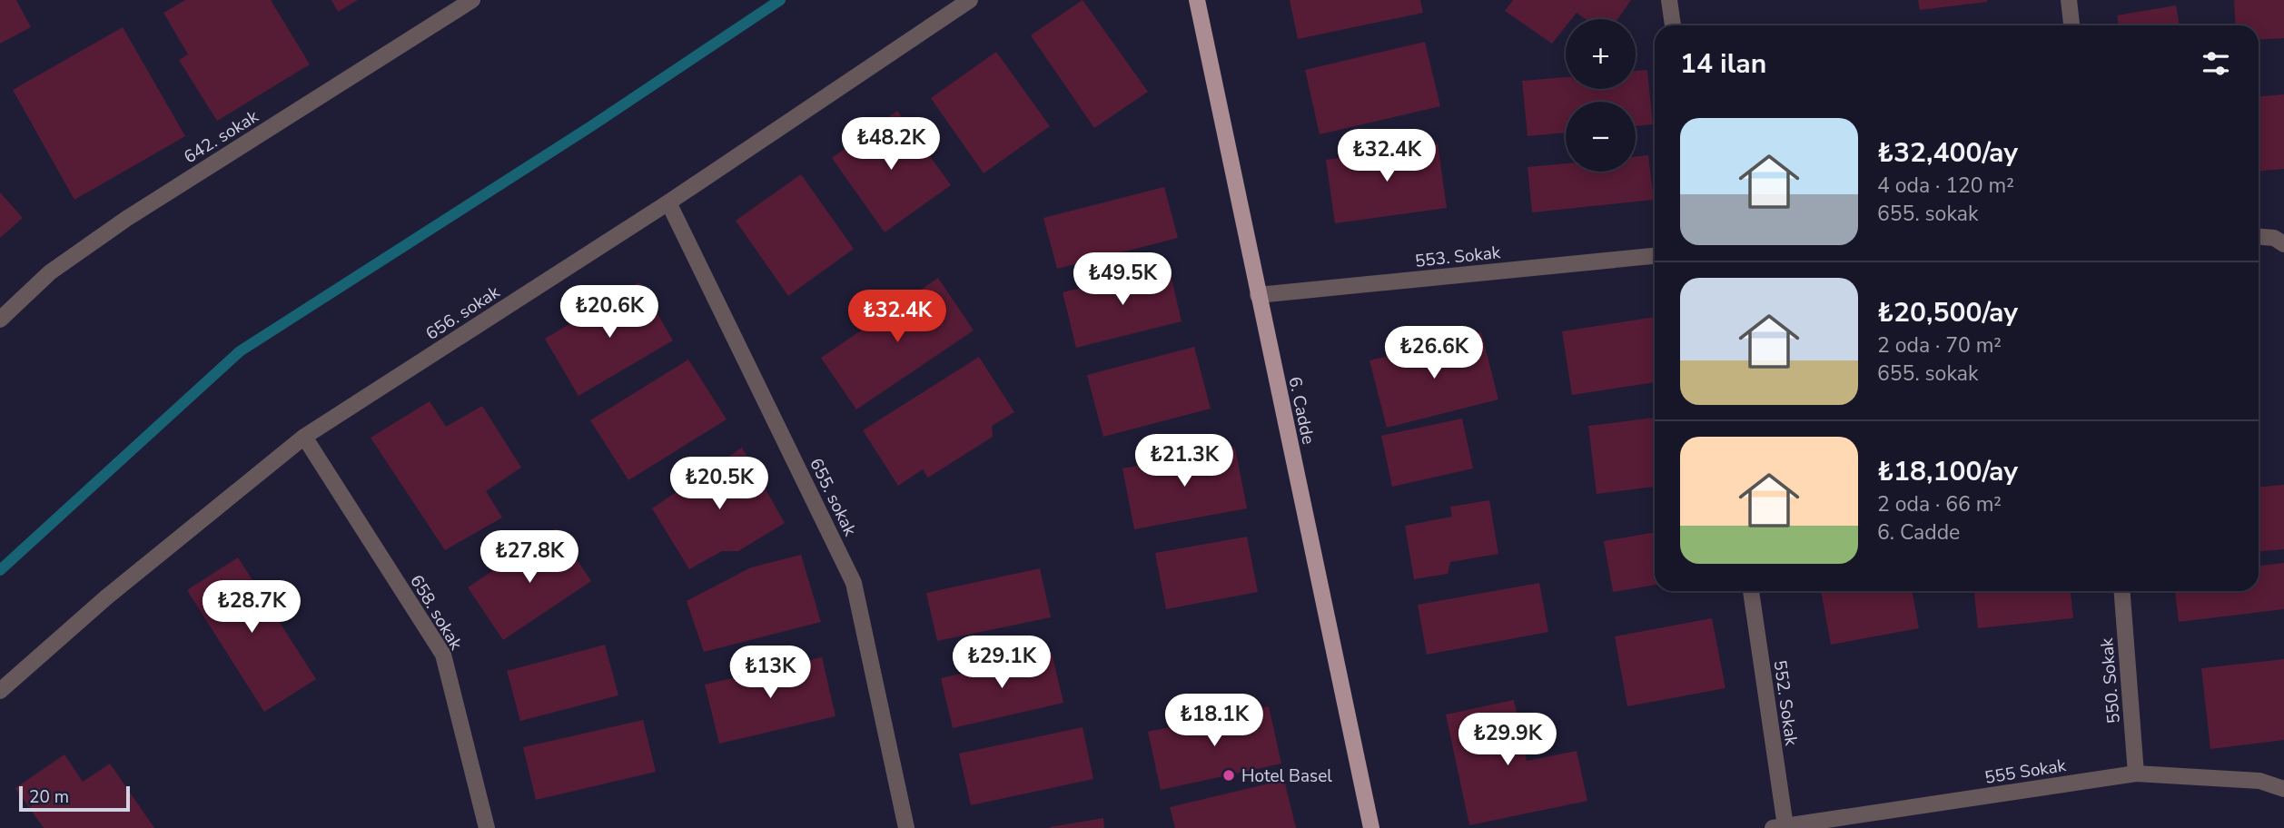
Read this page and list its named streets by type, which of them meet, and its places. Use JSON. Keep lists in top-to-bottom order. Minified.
{"streets":{"main road":["6. Cadde"],"street":["642. sokak","553. Sokak","656. sokak","655. sokak","658. sokak","550. Sokak","552. Sokak","555 Sokak"]},"crossings":[["553. Sokak","6. Cadde"],["656. sokak","655. sokak"],["656. sokak","658. sokak"],["550. Sokak","555 Sokak"],["552. Sokak","555 Sokak"]],"places":["Hotel Basel"],"scale_bar":"20 m","page":{"map_buttons":["+","−"],"heading":"14 ilan","list":[{"name":"₺32,400/ay","note":"4 oda · 120 m² · 655. sokak"},{"name":"₺20,500/ay","note":"2 oda · 70 m² · 655. sokak"},{"name":"₺18,100/ay","note":"2 oda · 66 m² · 6. Cadde"}],"price":["₺48.2K","₺32.4K","₺49.5K","₺20.6K","₺32.4K","₺26.6K","₺21.3K","₺20.5K","₺27.8K","₺28.7K","₺29.1K","₺13K","₺18.1K","₺29.9K"],"scale":"20 m"}}
